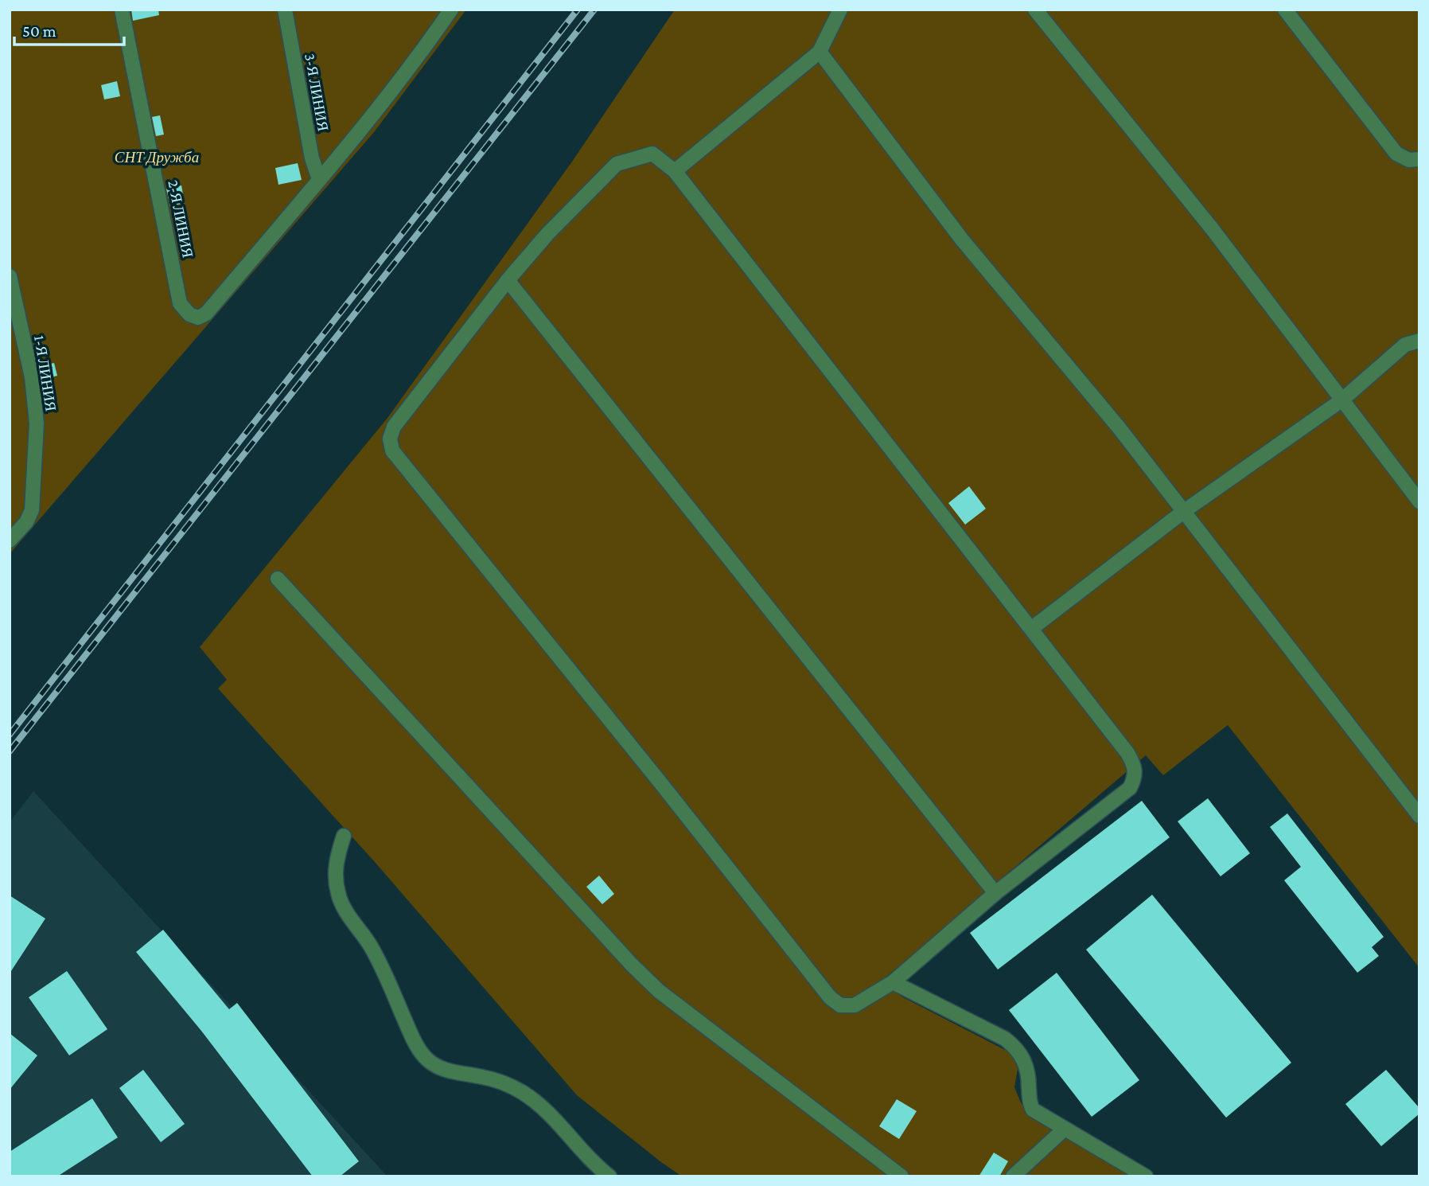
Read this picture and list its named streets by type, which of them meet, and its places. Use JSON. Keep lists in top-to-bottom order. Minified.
{"streets":{"street":["3-Я ЛИНИЯ","2-Я ЛИНИЯ","1-Я ЛИНИЯ"]},"crossings":[["3-Я ЛИНИЯ","2-Я ЛИНИЯ"]],"parks":["СНТ Дружба"],"scale_bar":"50 m"}
